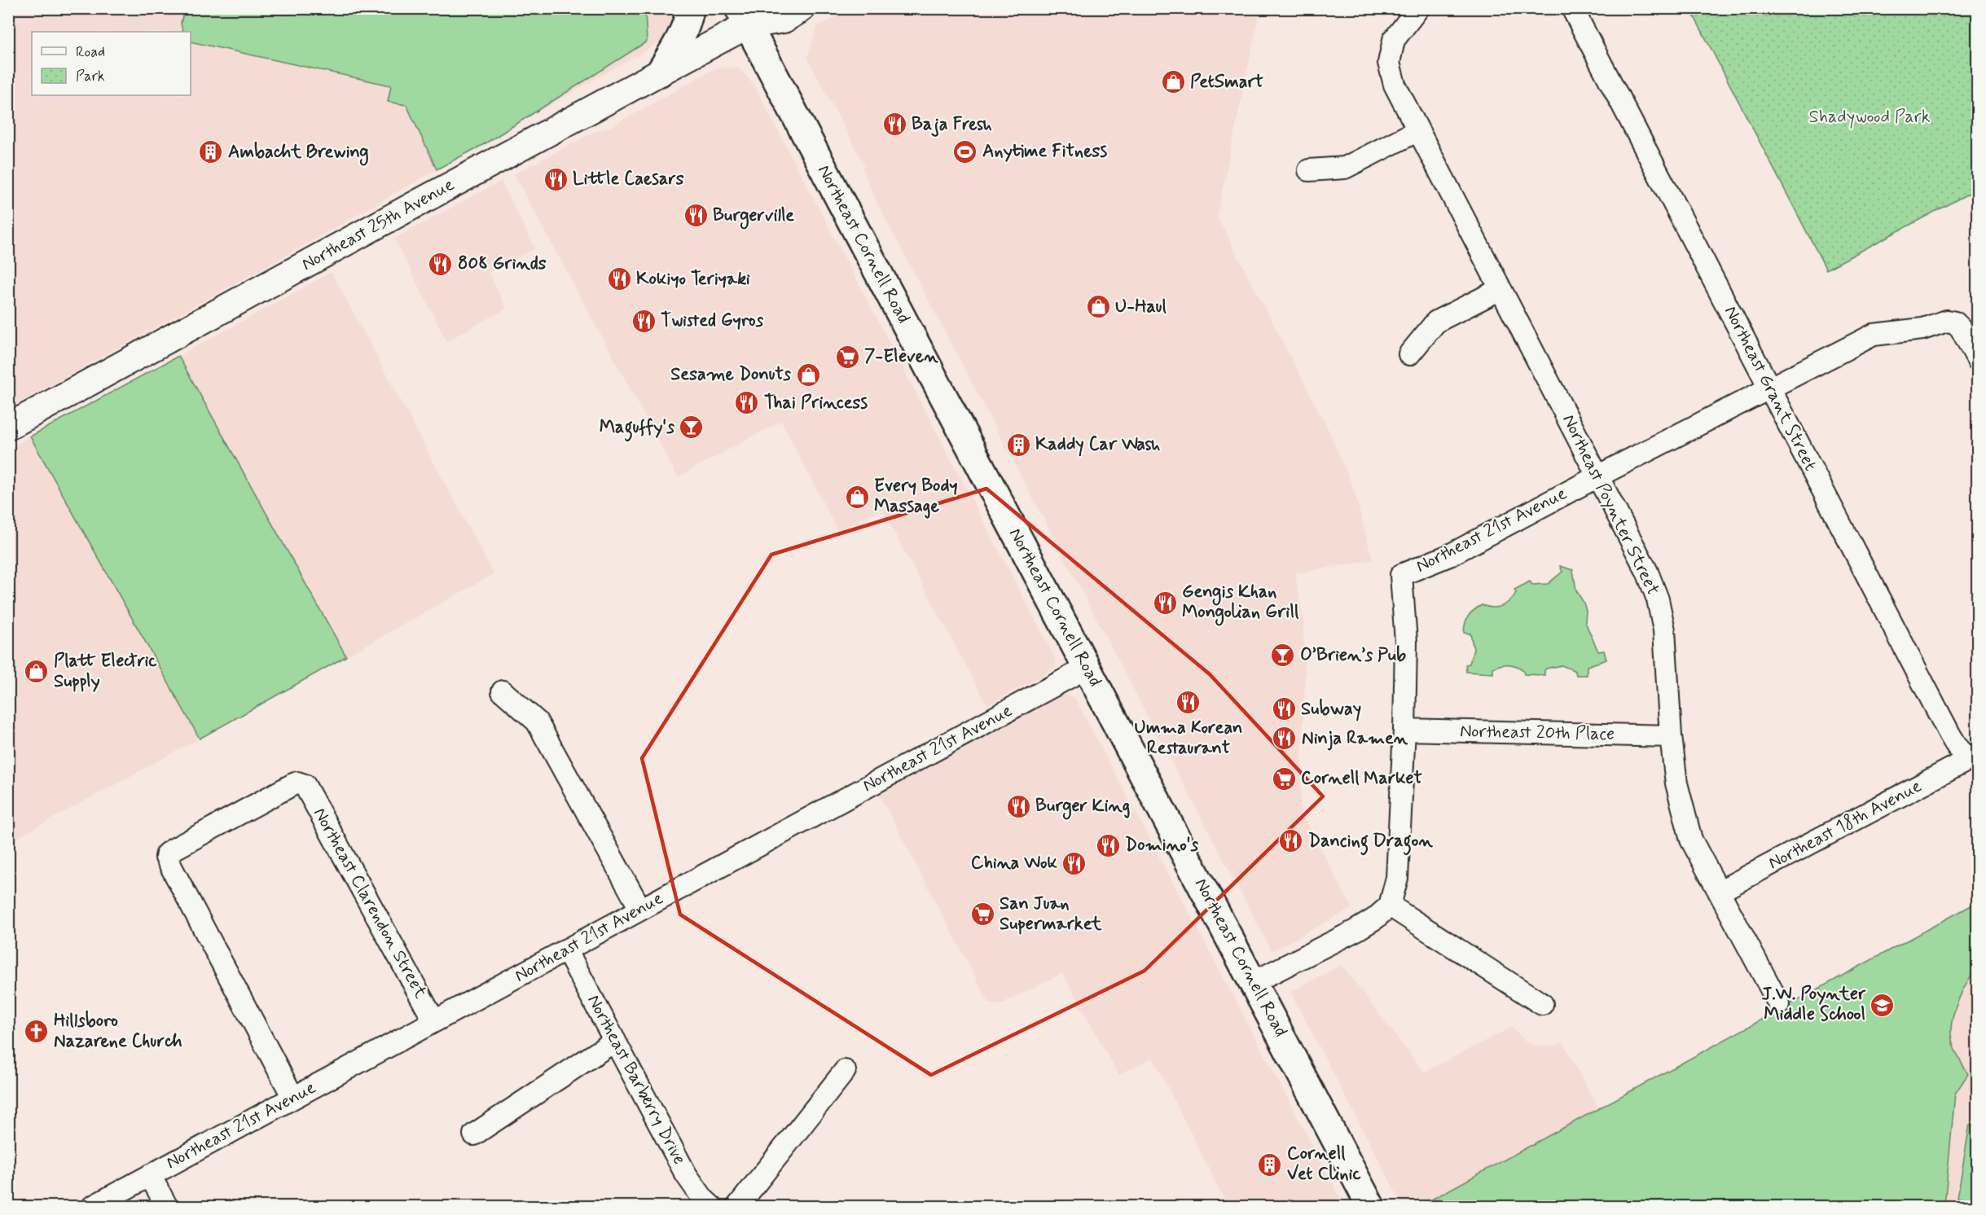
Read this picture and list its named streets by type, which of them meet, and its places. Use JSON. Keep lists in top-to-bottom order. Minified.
{"streets":{"highway":["Northeast Cornell Road"],"main road":["Northeast 25th Avenue"],"street":["Northeast Grant Street","Northeast Poynter Street","Northeast 21st Avenue","Northeast 20th Place","Northeast 18th Avenue","Northeast Clarendon Street","Northeast Barberry Drive"]},"crossings":[["Northeast 25th Avenue","Northeast Cornell Road"],["Northeast Cornell Road","Northeast 21st Avenue"],["Northeast Grant Street","Northeast 21st Avenue"],["Northeast Grant Street","Northeast 18th Avenue"],["Northeast Poynter Street","Northeast 21st Avenue"],["Northeast Poynter Street","Northeast 20th Place"],["Northeast Poynter Street","Northeast 18th Avenue"],["Northeast 21st Avenue","Northeast 20th Place"],["Northeast 21st Avenue","Northeast Clarendon Street"],["Northeast 21st Avenue","Northeast Barberry Drive"]],"parks":["Shadywood Park"],"places":{"shop":["PetSmart","U-Haul","Sesame Donuts","Every Body Massage","Platt Electric Supply"],"restaurant":["Baja Fresh","Little Caesars","Burgerville","808 Grinds","Kokiyo Teriyaki","Twisted Gyros","Thai Princess","Gengis Khan Mongolian Grill","Umma Korean Restaurant","Subway","Ninja Ramen","Burger King","Dancing Dragon","Domino's","China Wok"],"sports":["Anytime Fitness"],"building":["Ambacht Brewing","Kaddy Car Wash","Cornell Vet Clinic"],"supermarket":["7-Eleven","Cornell Market","San Juan Supermarket"],"bar":["Maguffy's","O’Brien’s Pub"],"school or university":["J.W. Poynter Middle School"],"church":["Hillsboro Nazarene Church"]},"legend":["Road","Park"]}
